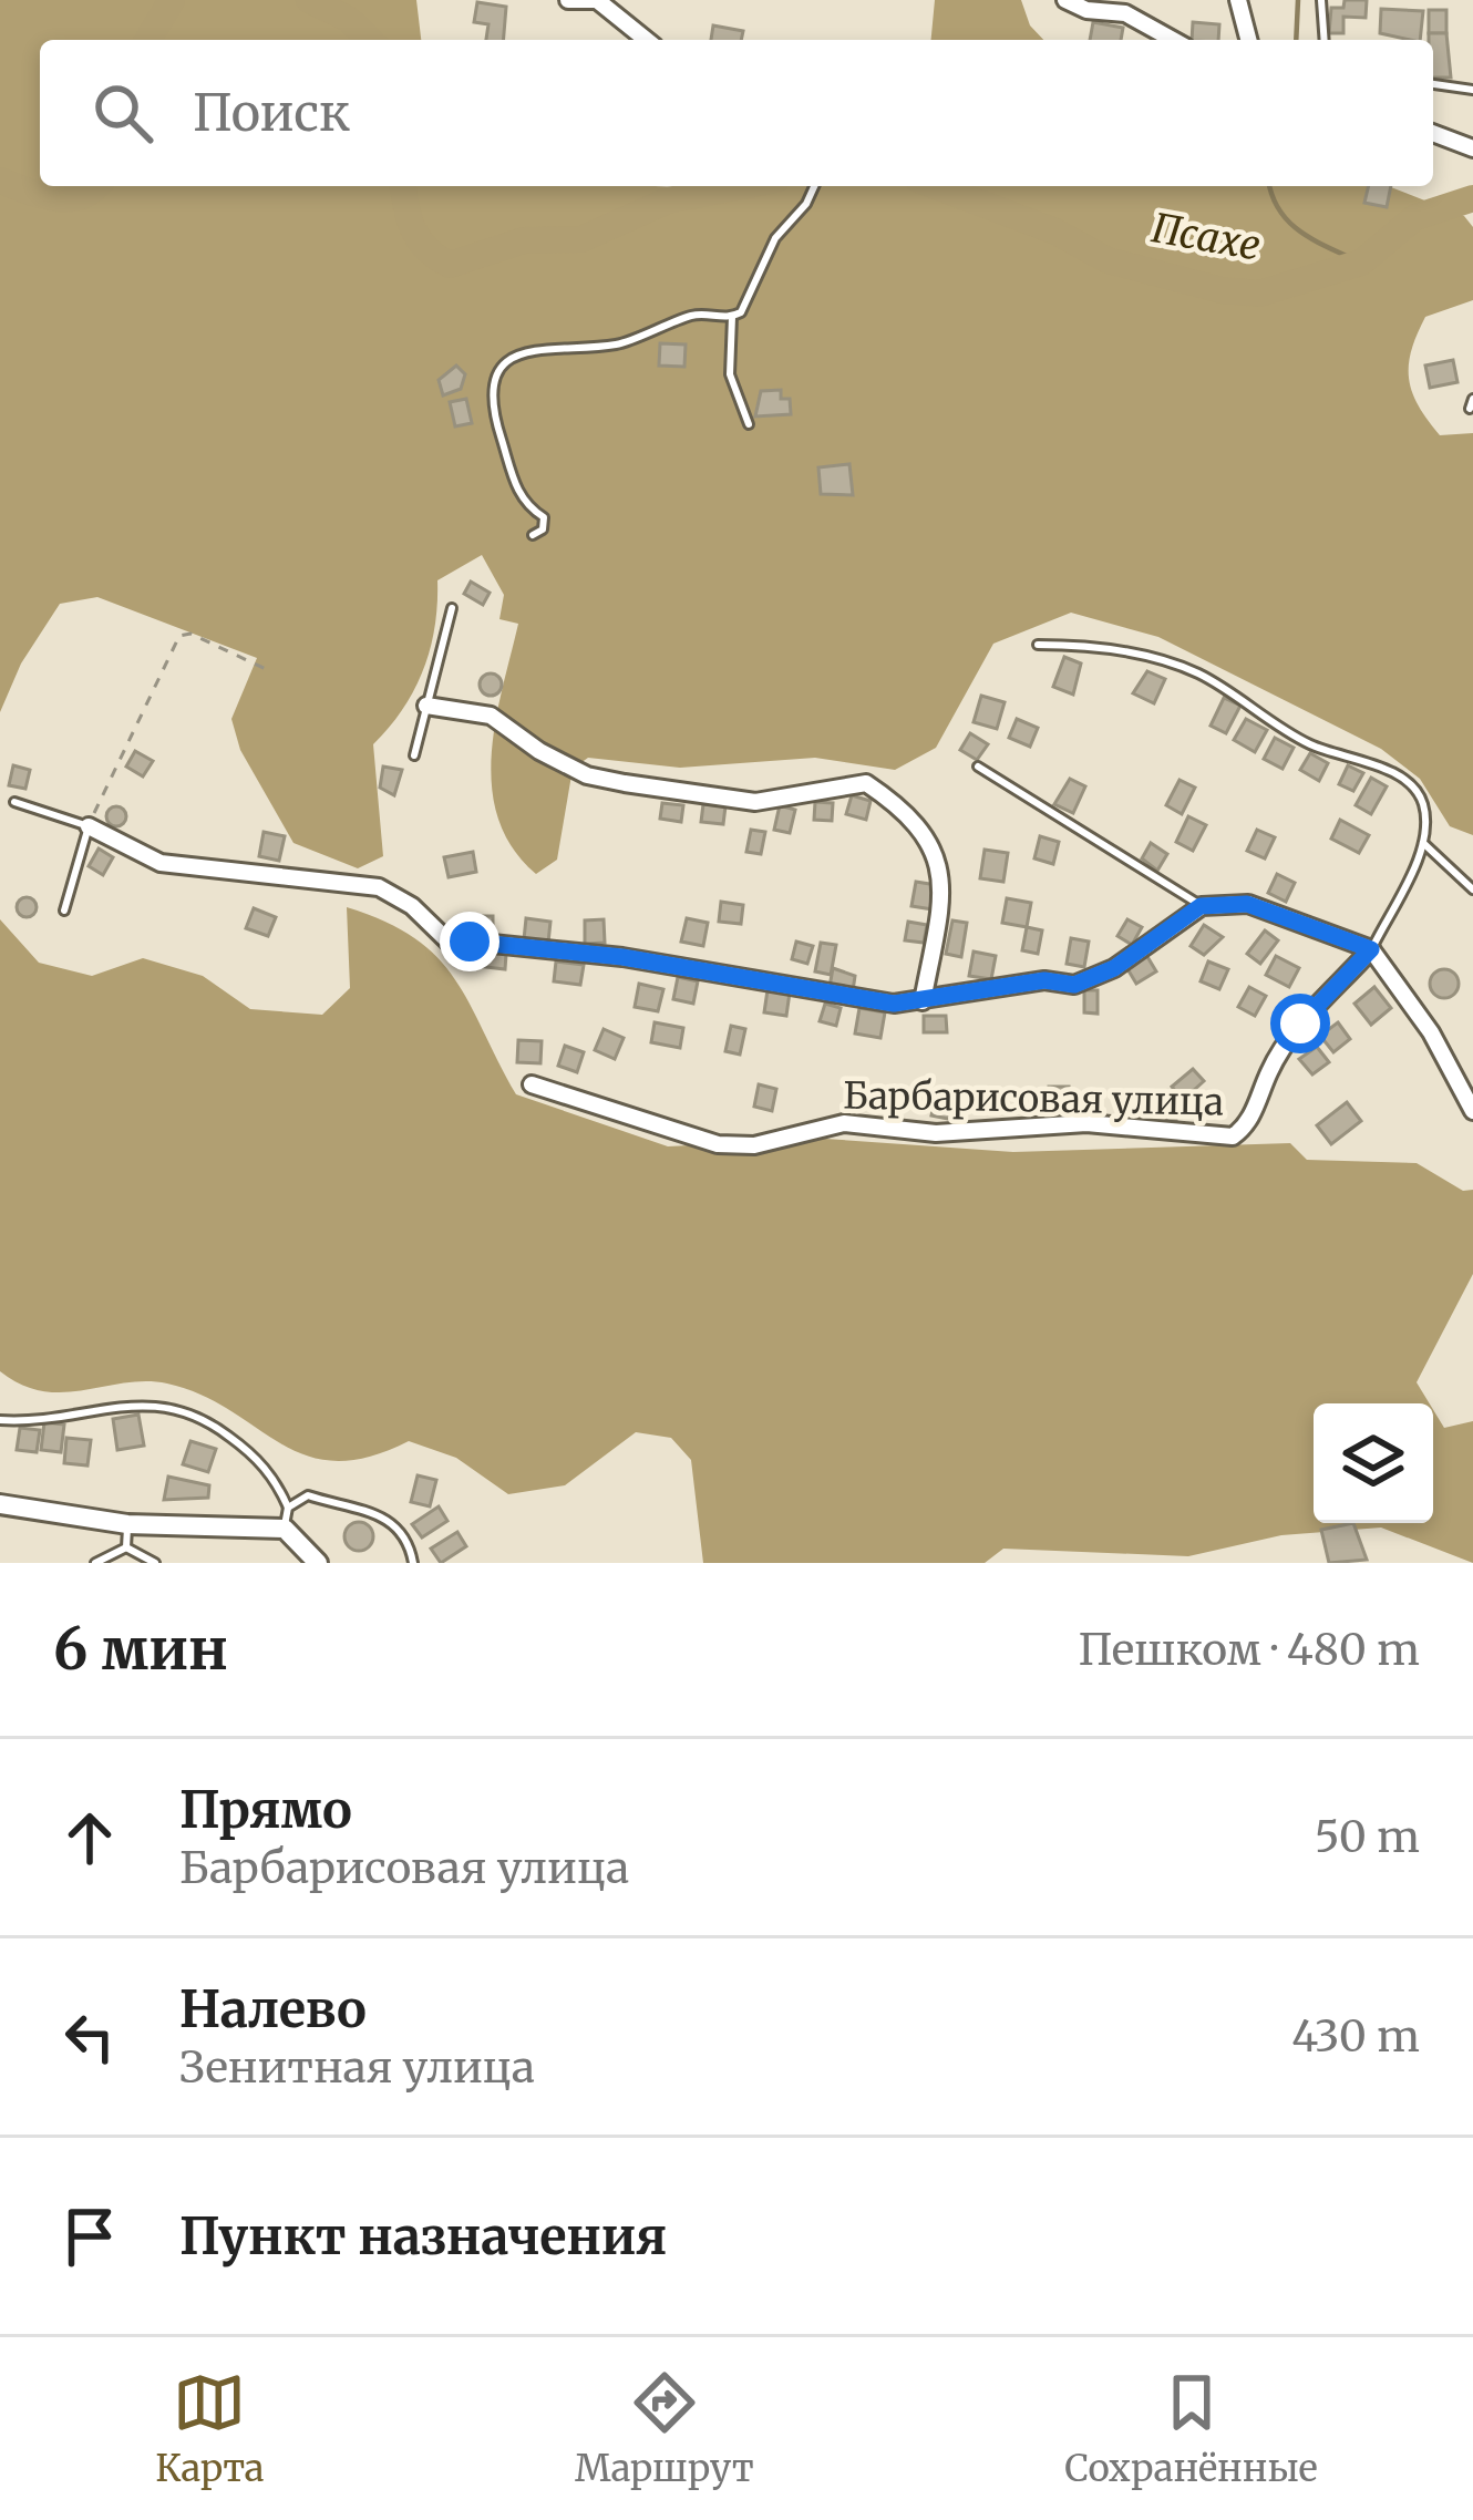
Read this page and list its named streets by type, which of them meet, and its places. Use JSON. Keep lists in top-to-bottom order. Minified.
{"streets":{"street":["Барбарисовая улица"]},"water":["Псахе"],"page":{"search":"Поиск","heading":["6 мин","Пешком · 480 m"],"list":[["Прямо","Барбарисовая улица","50 m"],["Налево","Зенитная улица","430 m"],"Пункт назначения"],"nav":["Карта","Маршрут","Сохранённые"]}}
